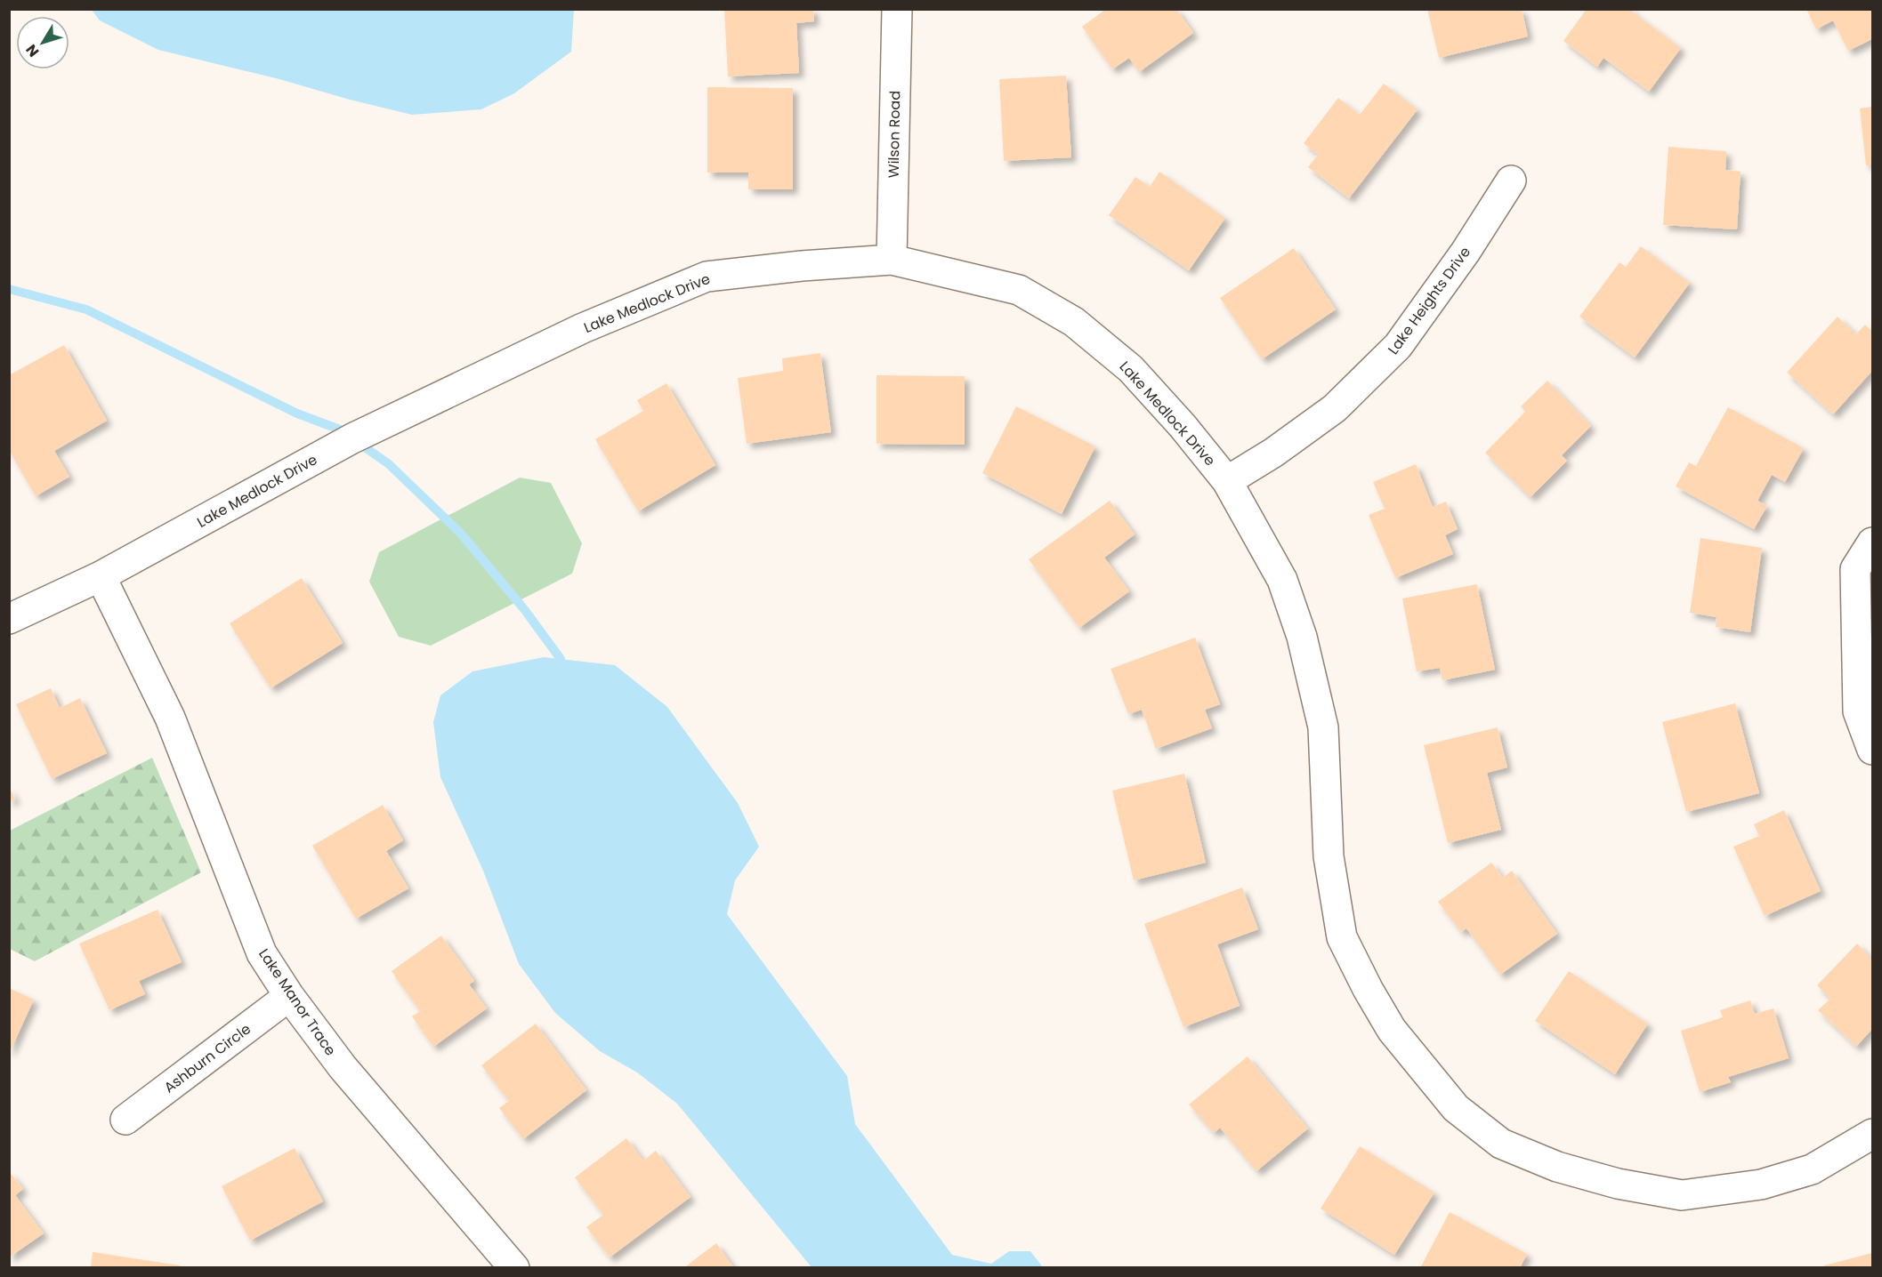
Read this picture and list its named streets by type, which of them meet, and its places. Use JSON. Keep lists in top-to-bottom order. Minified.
{"streets":{"street":["Wilson Road","Lake Heights Drive","Lake Medlock Drive","Lake Manor Trace","Ashburn Circle"]},"crossings":[["Wilson Road","Lake Medlock Drive"],["Lake Heights Drive","Lake Medlock Drive"],["Lake Medlock Drive","Lake Manor Trace"],["Lake Manor Trace","Ashburn Circle"]],"north":"bottom left"}
